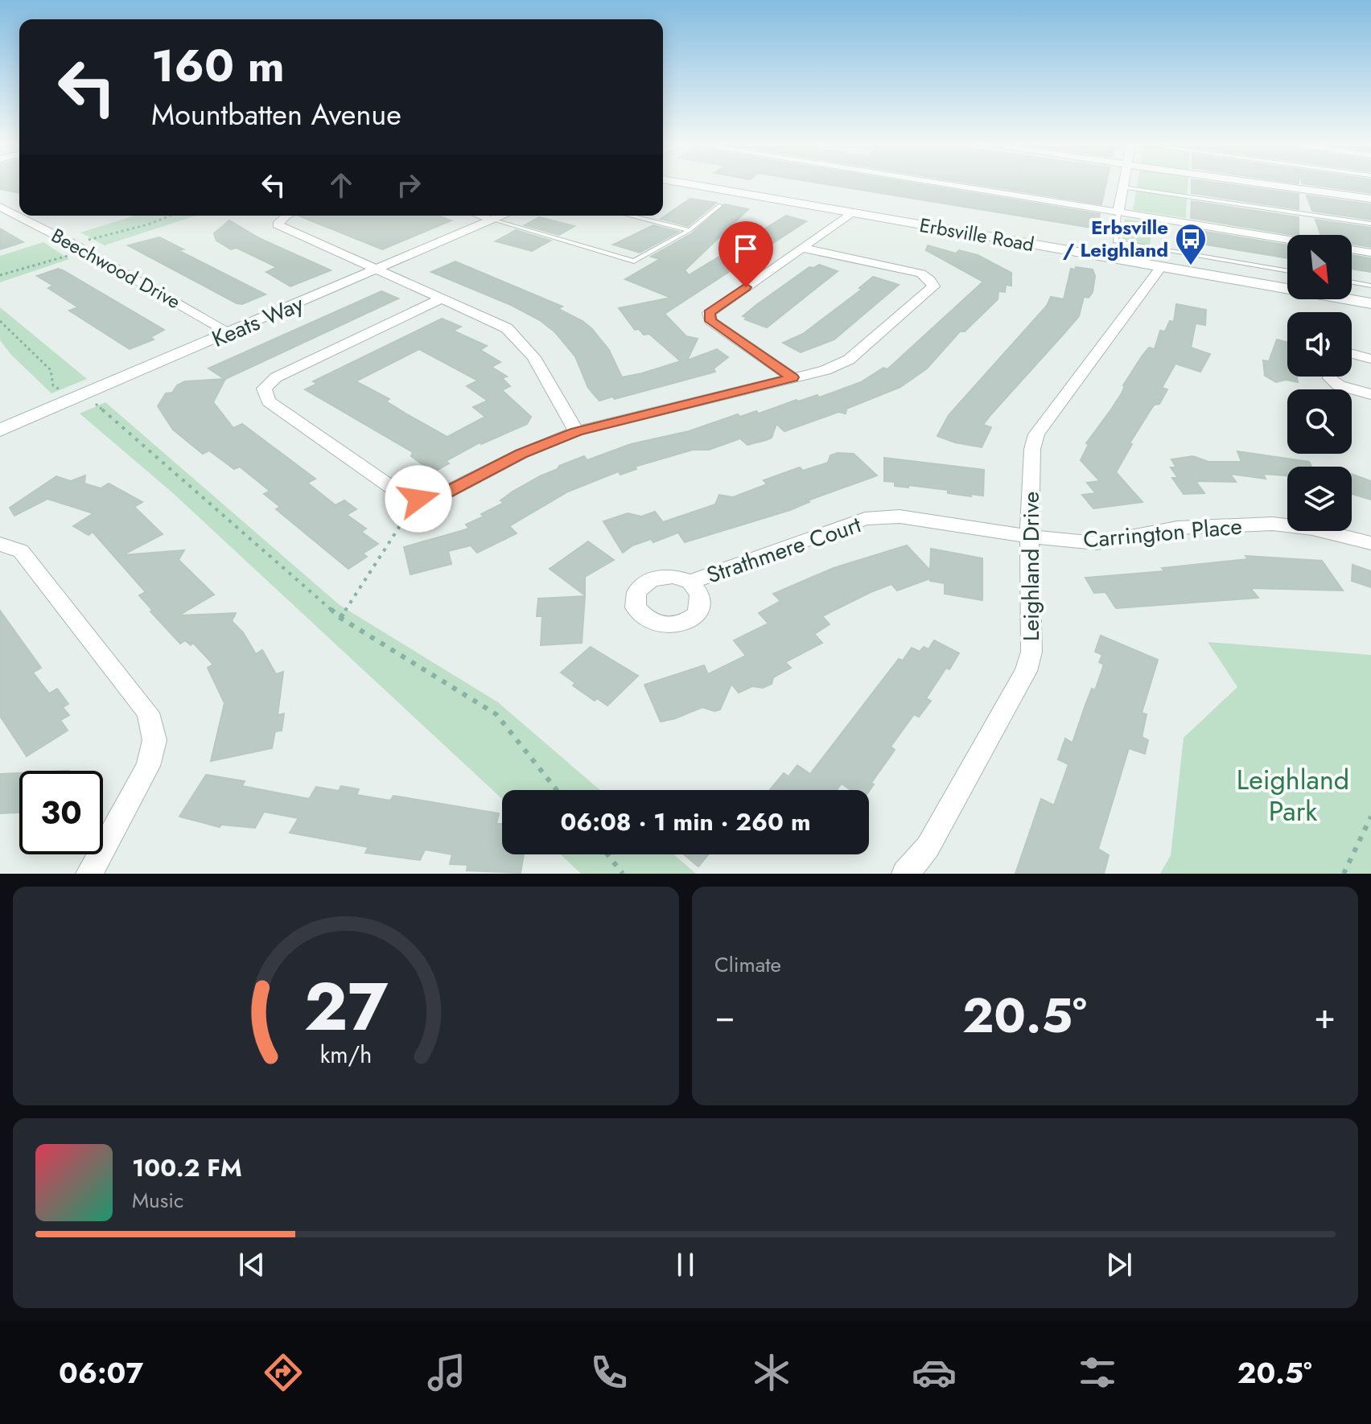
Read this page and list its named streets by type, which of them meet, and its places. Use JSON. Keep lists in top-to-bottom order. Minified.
{"streets":{"main road":["Erbsville Road","Keats Way"],"street":["Beechwood Drive","Carrington Place","Strathmere Court","Leighland Drive"]},"crossings":[["Erbsville Road","Leighland Drive"],["Beechwood Drive","Keats Way"],["Carrington Place","Strathmere Court"],["Carrington Place","Leighland Drive"],["Strathmere Court","Leighland Drive"]],"parks":["Leighland Park"],"places":{"bus stop":["Erbsville / Leighland"]},"north":"bottom right","page":{"turn":["160 m","Mountbatten Avenue"],"limit":"30","trip":"06:08 · 1 min · 260 m","tile":"Climate","heat":["−","20.5°","+"],"song":["100.2 FM","Music"],"tabs":["06:07","20.5°"],"gauge":["27","km/h"]}}
